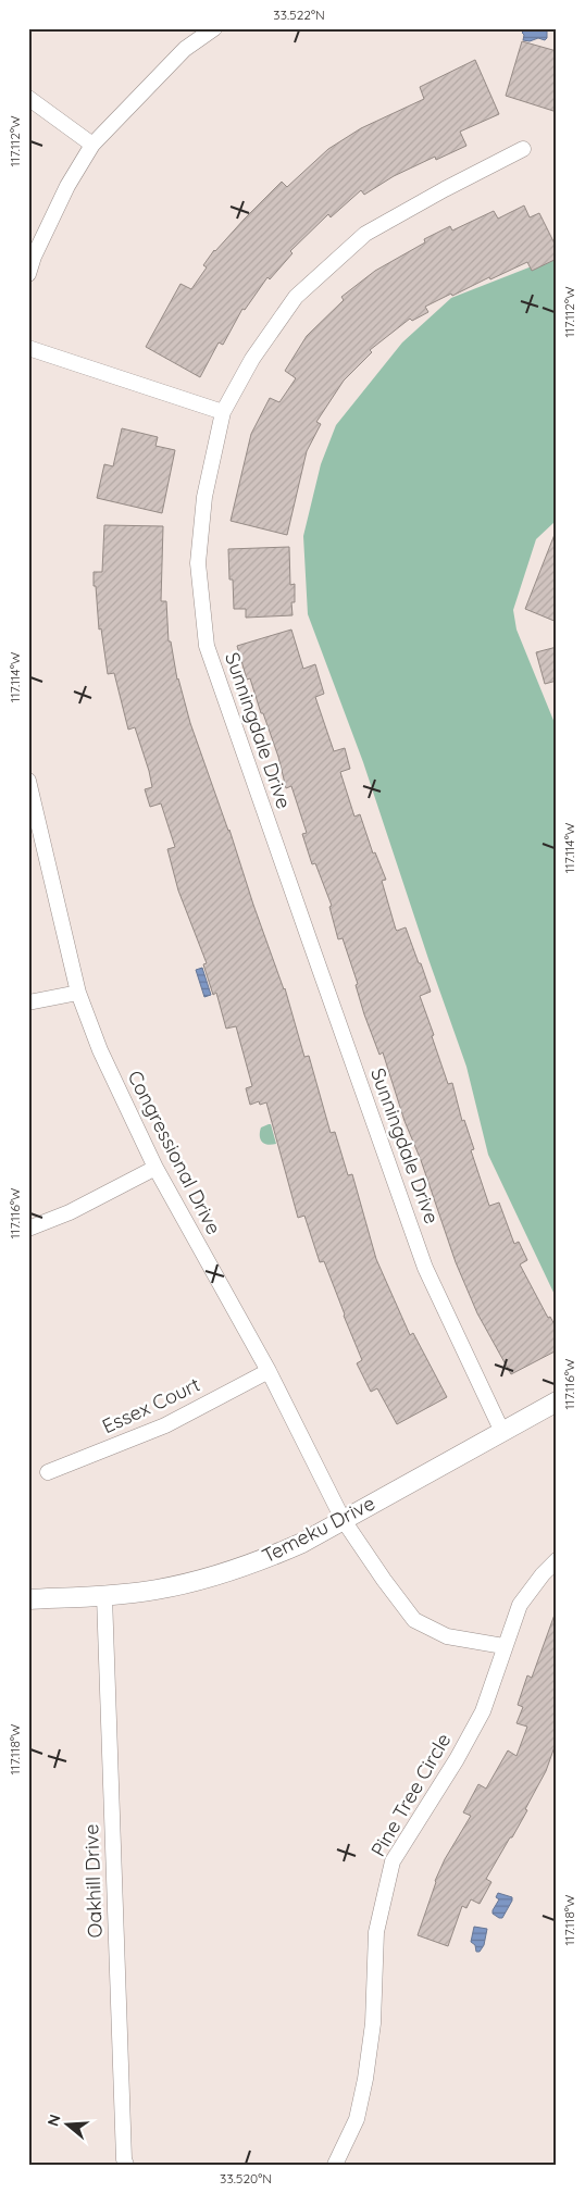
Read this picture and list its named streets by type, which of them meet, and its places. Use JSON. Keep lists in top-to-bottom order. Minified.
{"streets":{"street":["Sunningdale Drive","Congressional Drive","Essex Court","Temeku Drive","Pine Tree Circle","Oakhill Drive"]},"crossings":[["Sunningdale Drive","Temeku Drive"],["Congressional Drive","Essex Court"],["Congressional Drive","Temeku Drive"],["Congressional Drive","Pine Tree Circle"],["Temeku Drive","Oakhill Drive"]],"north":"left","coordinates":["33.522°N","117.112°W","117.114°W","117.116°W","117.118°W","33.520°N"]}
